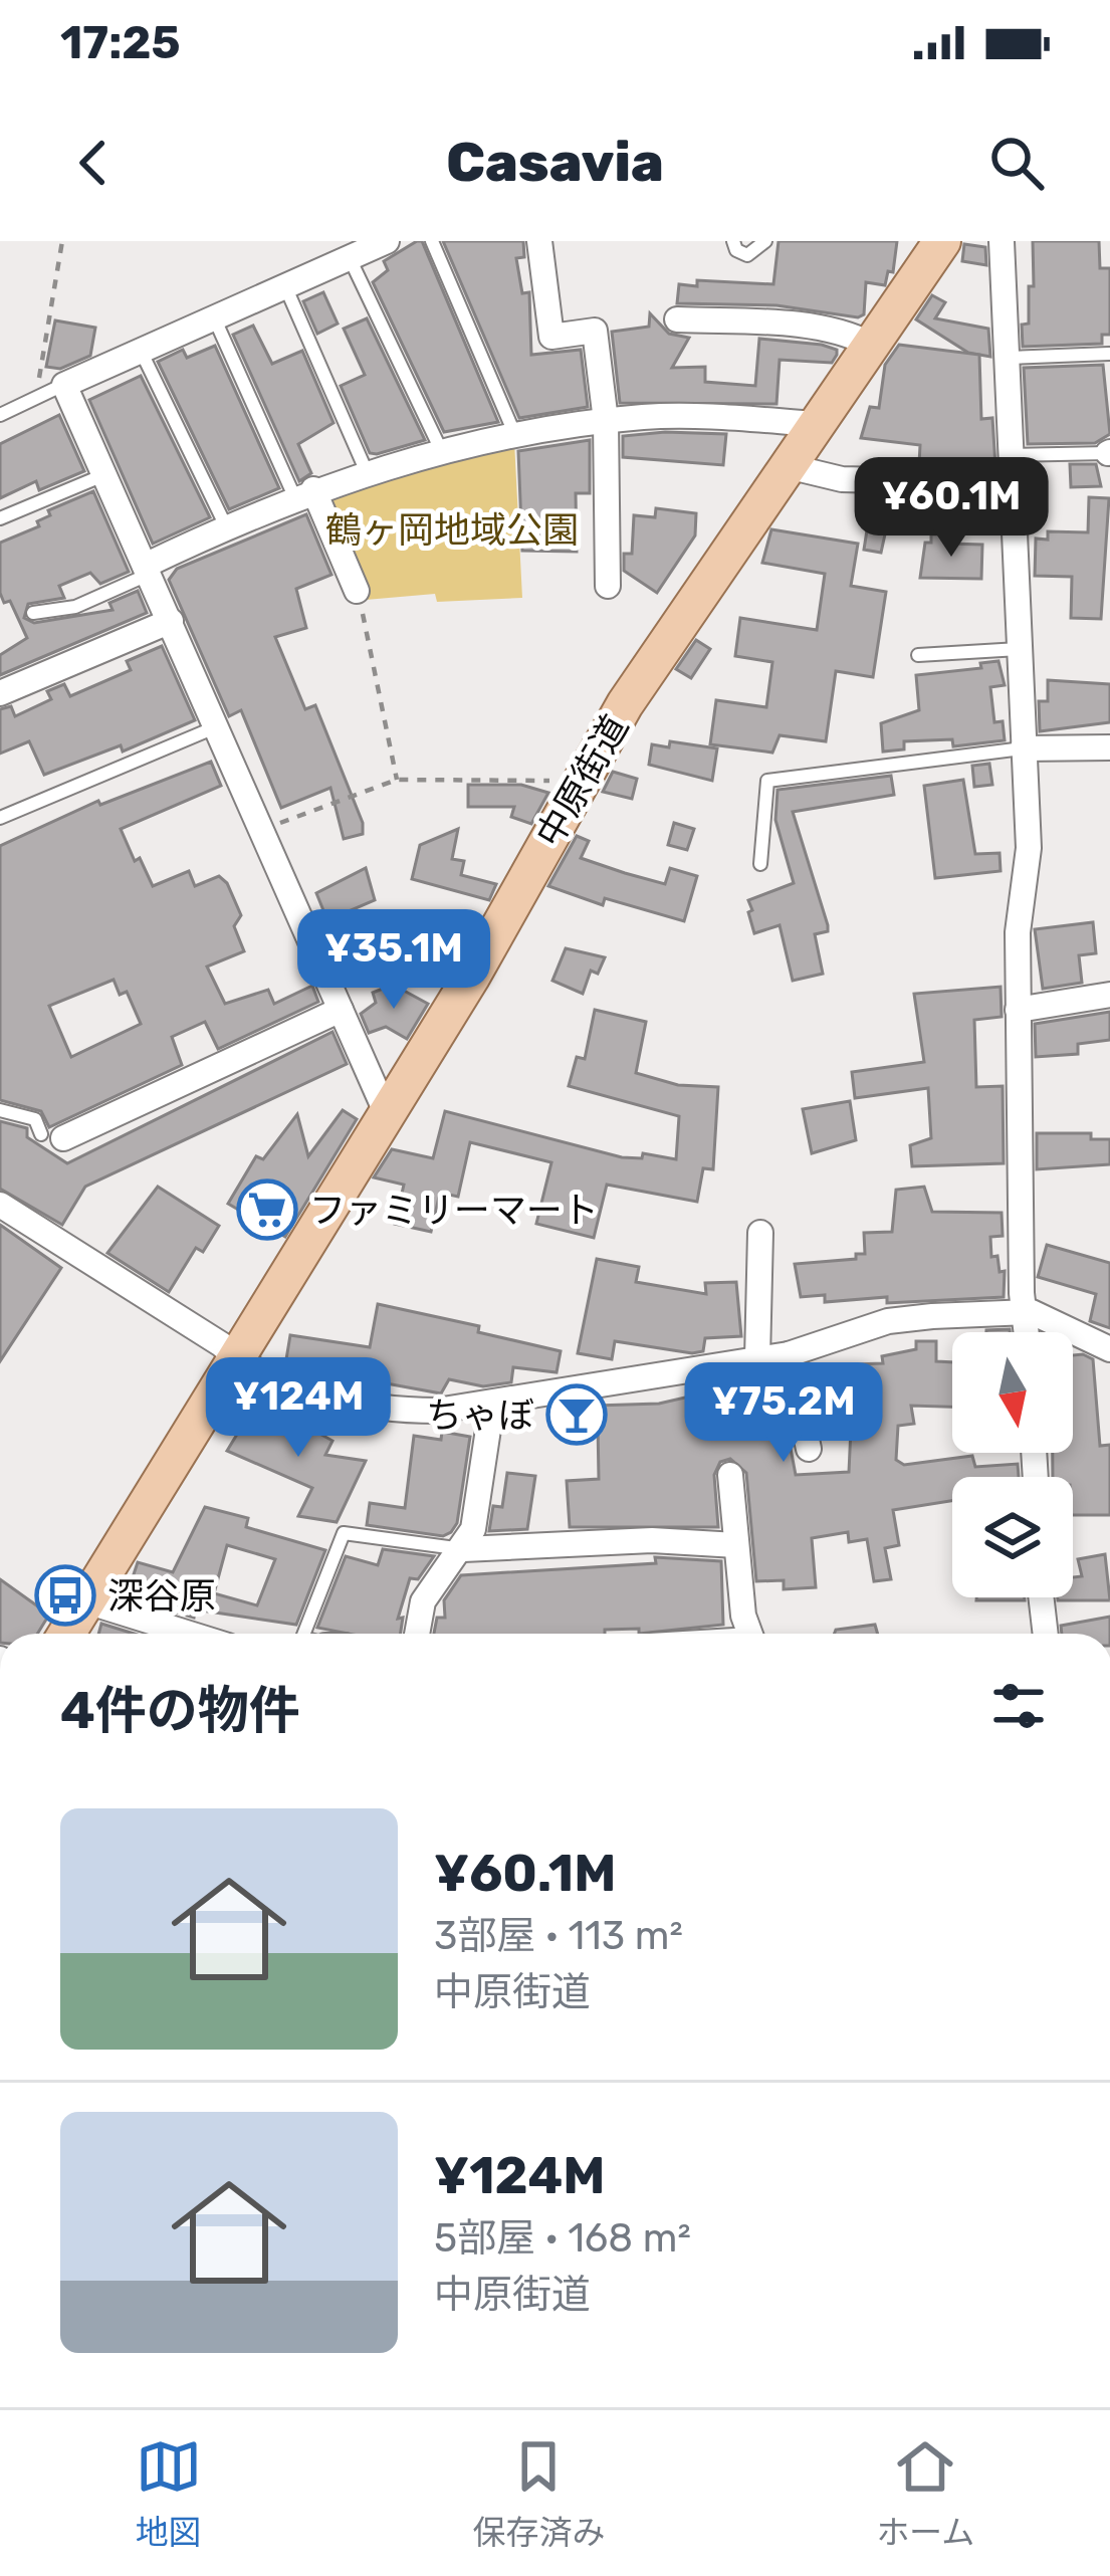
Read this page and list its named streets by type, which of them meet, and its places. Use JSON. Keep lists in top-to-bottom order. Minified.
{"streets":{"main road":["中原街道"]},"parks":["鶴ヶ岡地域公園"],"places":{"supermarket":["ファミリーマート"],"bar":["ちゃぼ"],"bus stop":["深谷原"]},"north":"bottom","page":{"status":"17:25","header":"Casavia","price":["¥60.1M","¥35.1M","¥124M","¥75.2M"],"heading":"4件の物件","list":[{"name":"¥60.1M","note":"3部屋 · 113 m² · 中原街道"},{"name":"¥124M","note":"5部屋 · 168 m² · 中原街道"}],"tabs":["地図","保存済み","ホーム"]}}
